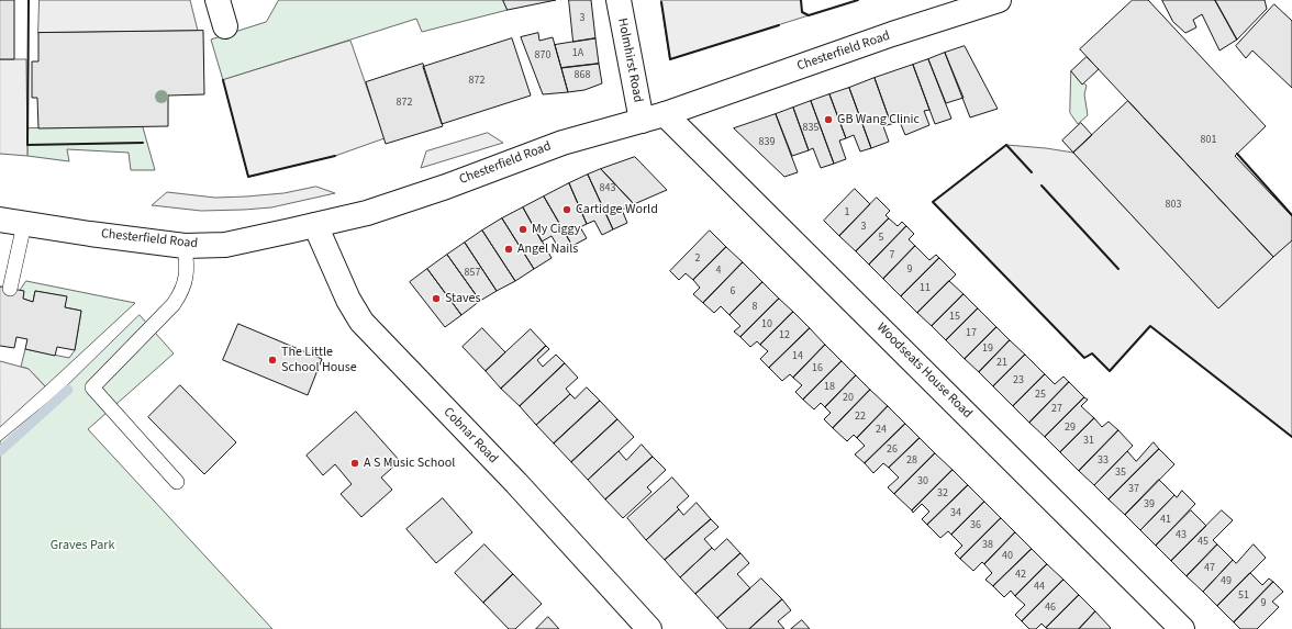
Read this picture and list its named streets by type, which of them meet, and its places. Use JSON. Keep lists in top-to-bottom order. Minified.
{"streets":{"main road":["Chesterfield Road","Holmhirst Road","Woodseats House Road","Cobnar Road"]},"crossings":[["Chesterfield Road","Holmhirst Road"],["Chesterfield Road","Woodseats House Road"],["Chesterfield Road","Cobnar Road"]],"parks":["Graves Park"],"places":["GB Wang Clinic","Cartidge World","My Ciggy","Angel Nails","Staves","The Little School House","A S Music School"],"house_numbers":["3","1A","870","868","872","872","835","801","839","843","803","1","3","5","7","2","9","4","857","11","6","8","15","10","17","12","19","14","21","16","23","18","25","20","27","22","29","24","31","26","28","33","35","30","37","32","39","34","41","36","43","45","38","40","47","42","49","44","51","9","46"]}
